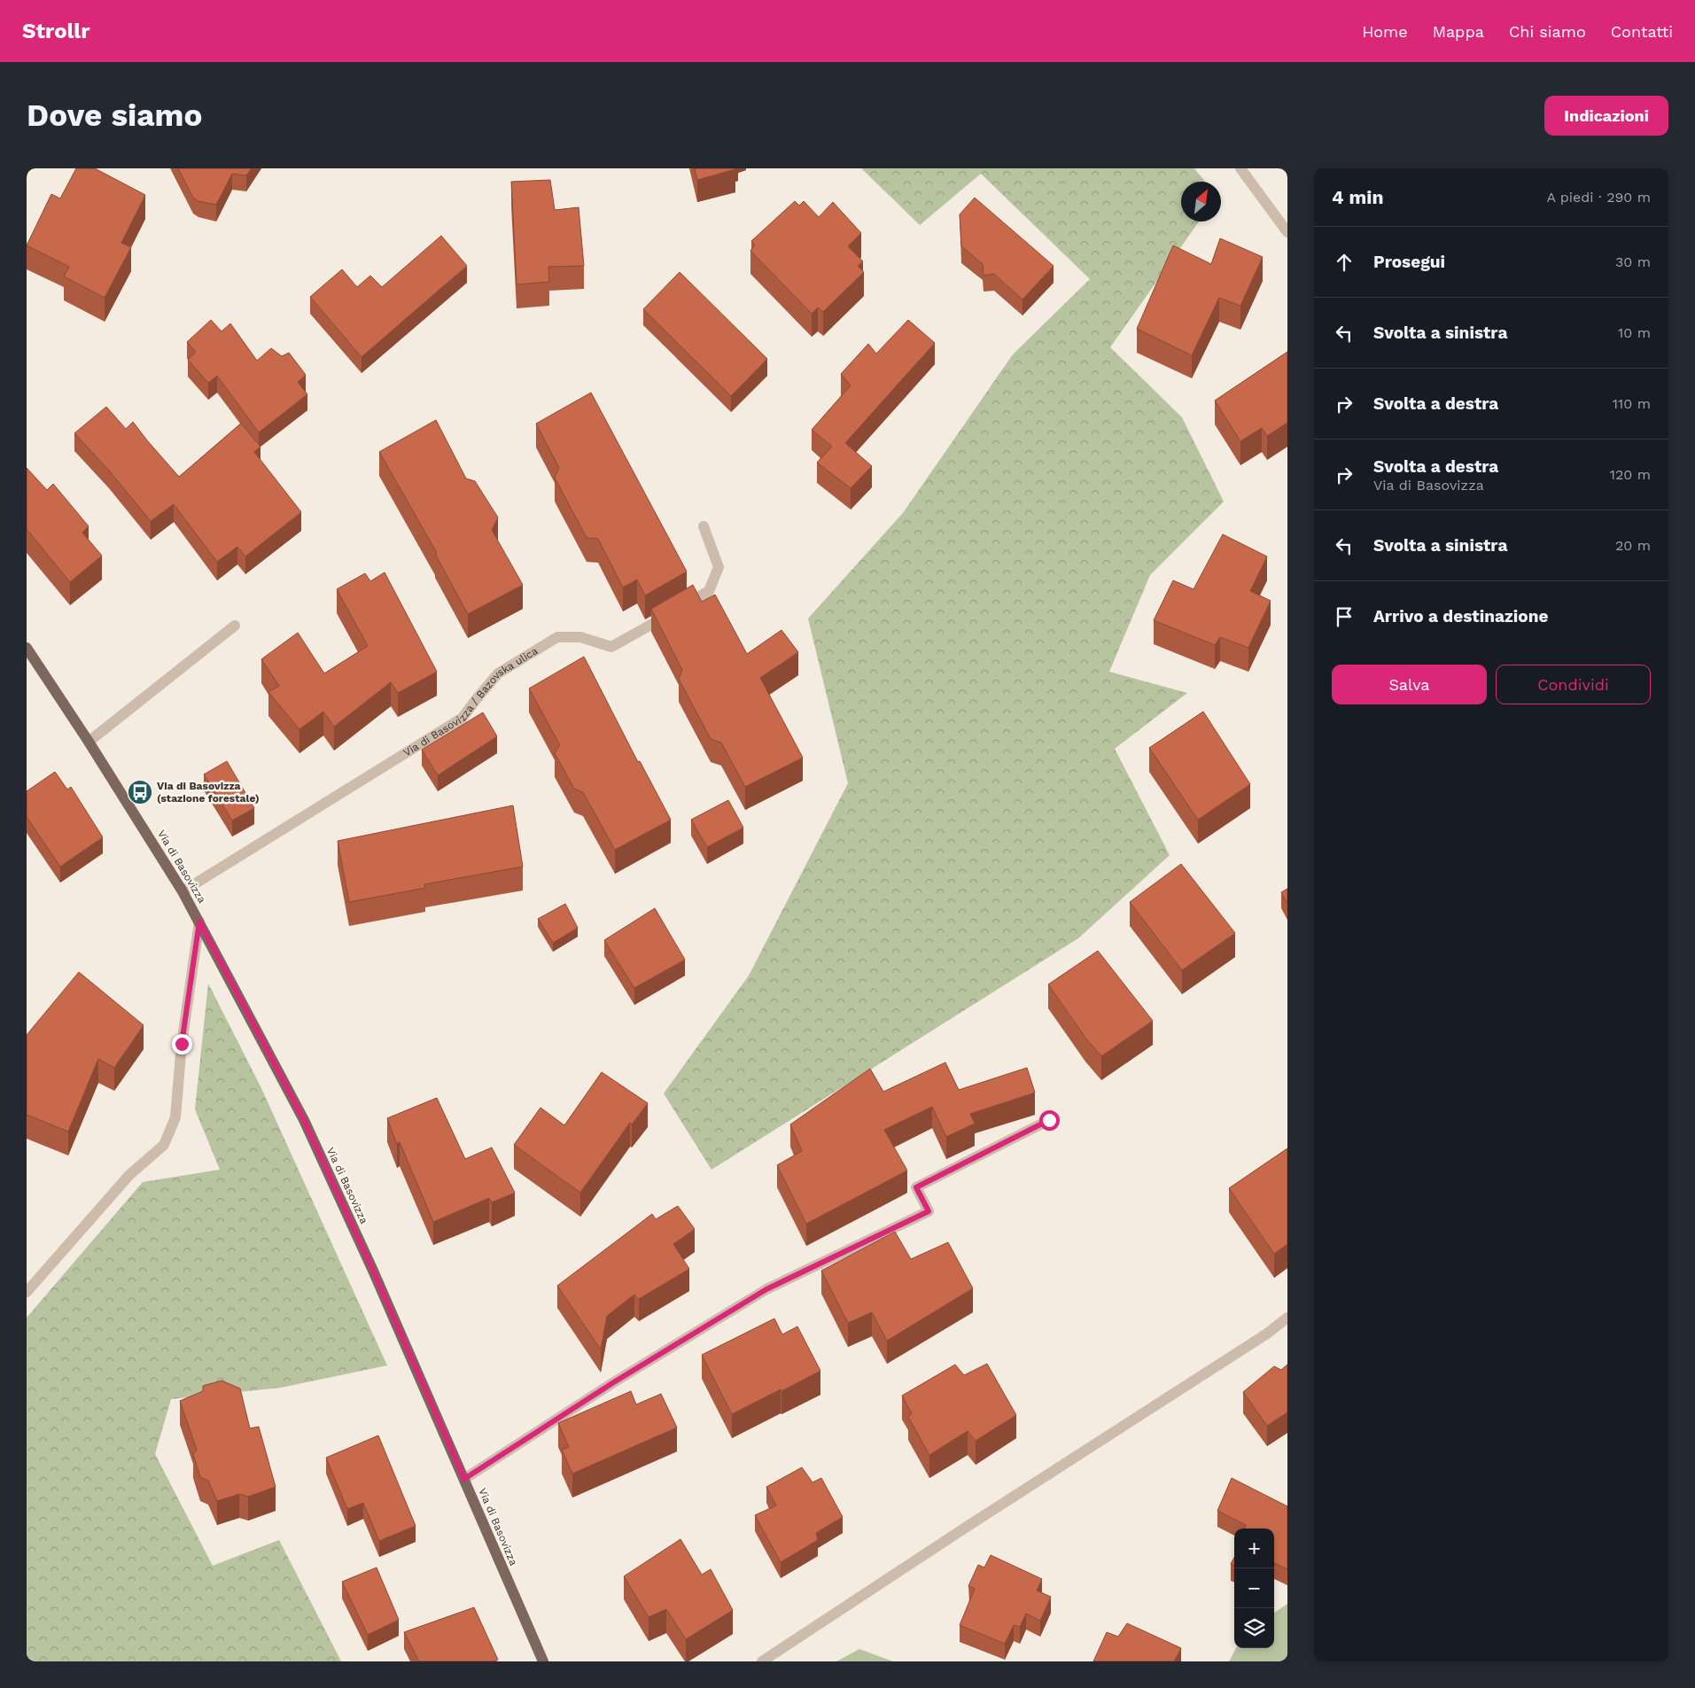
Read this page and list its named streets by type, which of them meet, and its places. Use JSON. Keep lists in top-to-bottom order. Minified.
{"streets":{"main road":["Via di Basovizza"],"street":["Via di Basovizza / Bazovska ulica"]},"crossings":[["Via di Basovizza / Bazovska ulica","Via di Basovizza"]],"places":{"bus stop":["Via di Basovizza (stazione forestale)"]},"north":"top right","page":{"header":"Strollr","nav":["Home","Mappa","Chi siamo","Contatti"],"buttons":["Indicazioni",["Salva","Condividi"]],"title":"Dove siamo","heading":["4 min","A piedi · 290 m"],"list":[["Prosegui","30 m"],["Svolta a sinistra","10 m"],["Svolta a destra","110 m"],["Svolta a destra","Via di Basovizza","120 m"],["Svolta a sinistra","20 m"],"Arrivo a destinazione"],"map_buttons":["+","−"]}}
